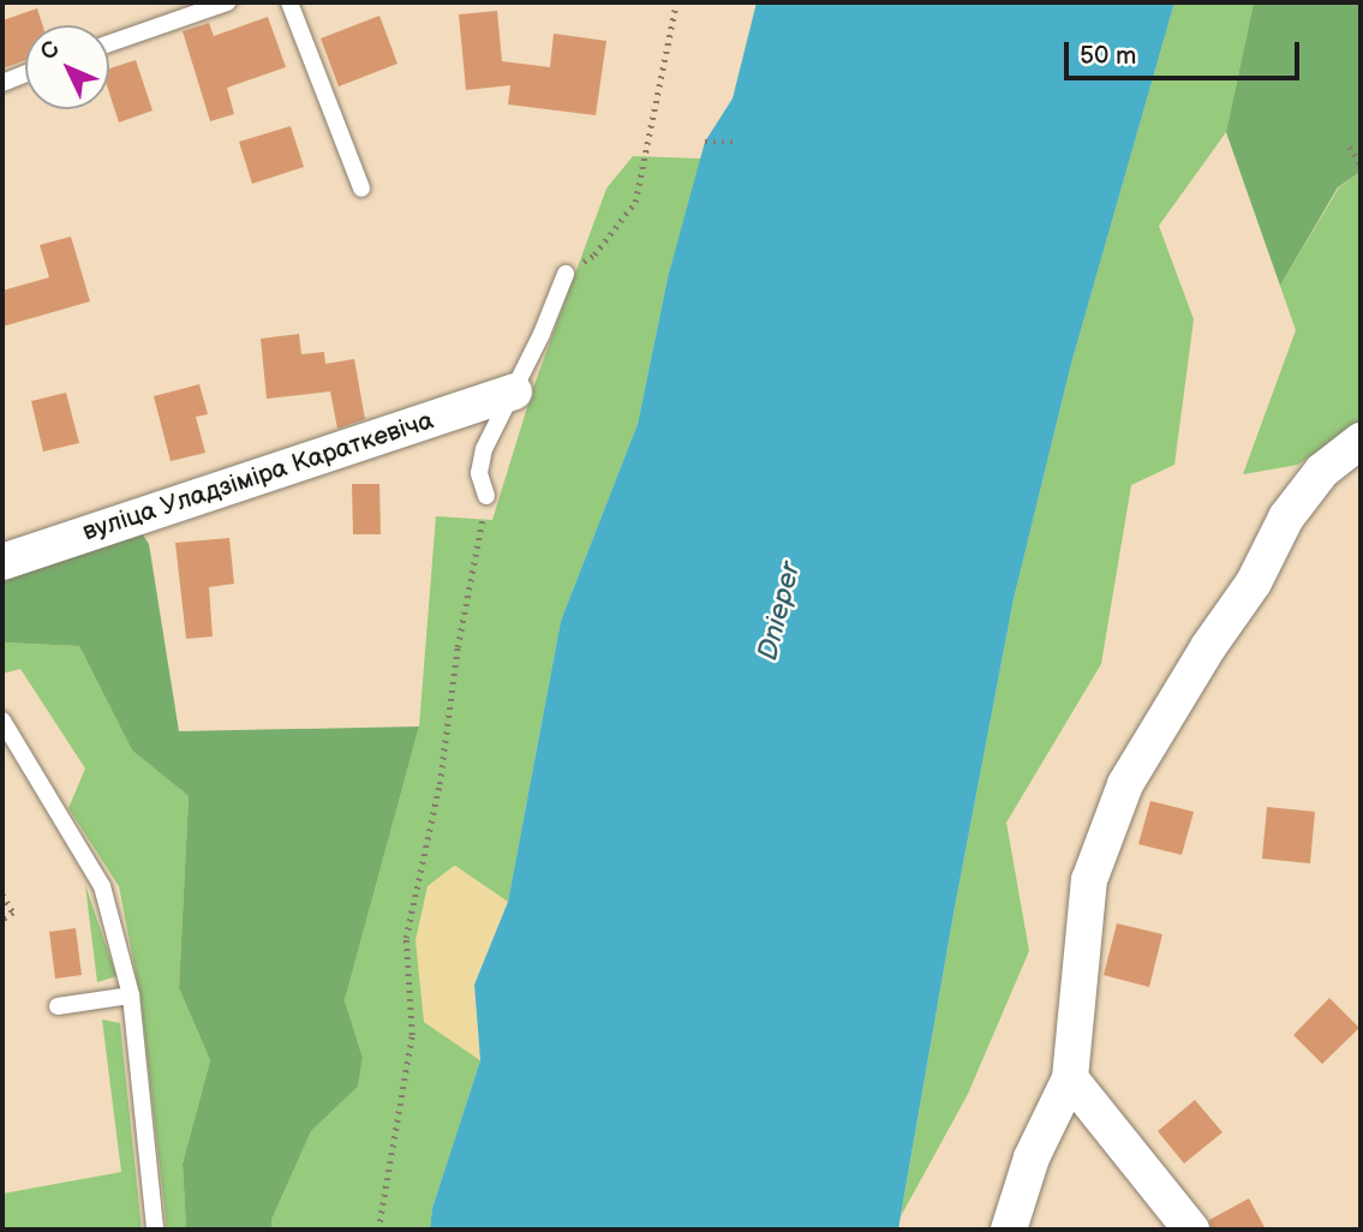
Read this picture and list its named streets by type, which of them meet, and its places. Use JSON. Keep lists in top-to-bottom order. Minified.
{"streets":{"street":["вуліца Уладзіміра Караткевіча"]},"water":["Dnieper"],"scale_bar":"50 m","north":"top left"}
